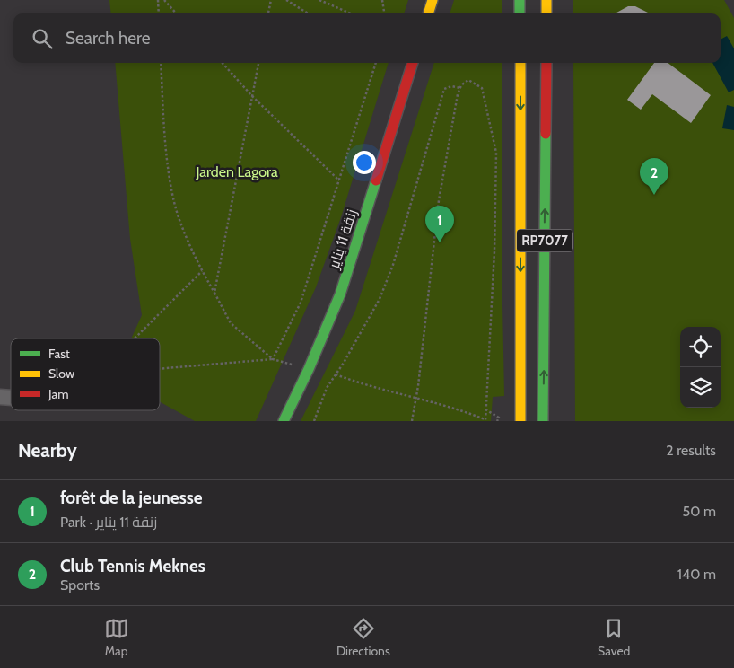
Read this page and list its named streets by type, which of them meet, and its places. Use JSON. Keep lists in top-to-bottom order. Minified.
{"streets":{"main road":["زنقة 11 يناير","RP7077"]},"parks":["Jarden Lagora"],"legend":["Fast","Slow","Jam"],"page":{"search":"Search here","pins":["2","1"],"heading":["Nearby","2 results"],"list":[{"mark":"1","name":"forêt de la jeunesse","note":"Park · زنقة 11 يناير","value":"50 m"},{"mark":"2","name":"Club Tennis Meknes","note":"Sports","value":"140 m"}],"nav":["Map","Directions","Saved"]}}
